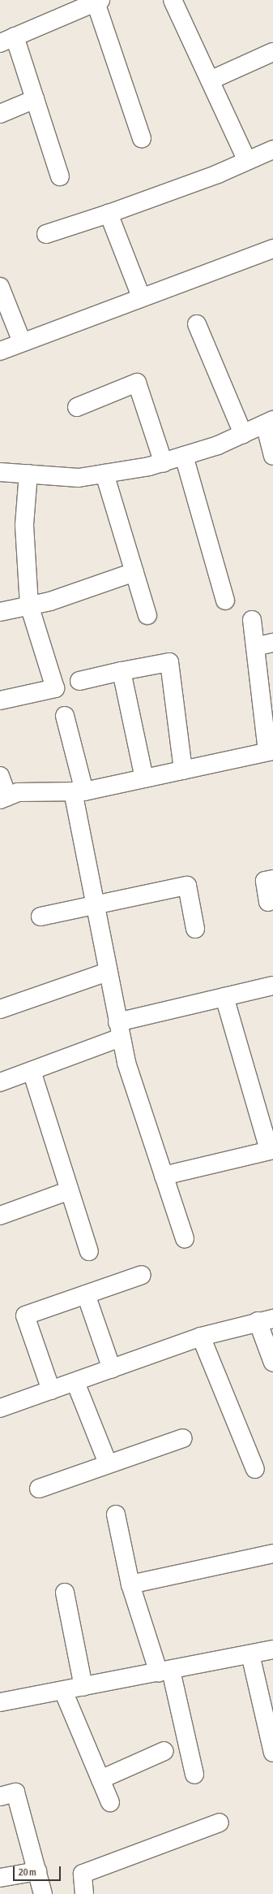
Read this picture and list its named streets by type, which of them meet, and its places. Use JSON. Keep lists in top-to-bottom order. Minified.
{"scale_bar":"20 m"}
